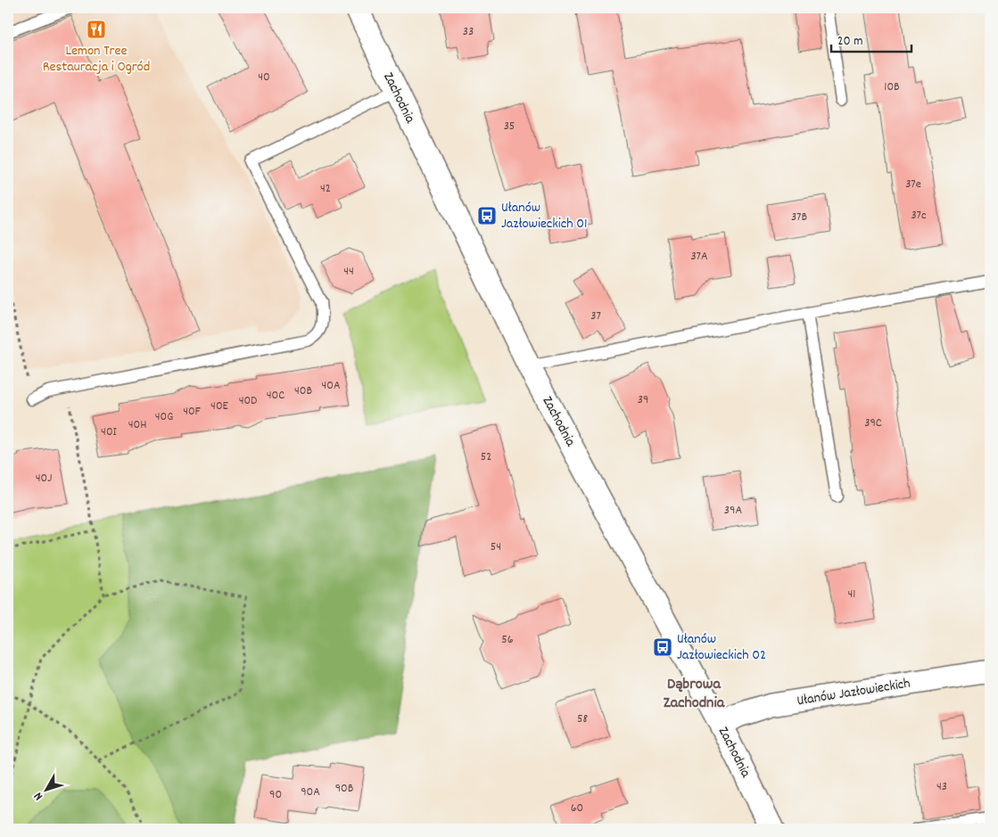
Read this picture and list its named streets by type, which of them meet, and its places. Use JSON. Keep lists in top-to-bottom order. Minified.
{"streets":{"street":["Zachodnia","Ułanów Jazłowieckich"]},"crossings":[["Zachodnia","Ułanów Jazłowieckich"]],"districts":["Dąbrowa Zachodnia"],"places":{"restaurant":["Lemon Tree Restauracja i Ogród"],"bus stop":["Ułanów Jazłowieckich 01","Ułanów Jazłowieckich 02"]},"house_numbers":["33","40","10B","35","37e","42","37c","37B","37A","44","37","40A","40B","40C","39","40D","40E","40F","40G","39C","40H","40I","52","40J","39A","54","41","56","58","43","90B","90A","90","60"],"scale_bar":"20 m","north":"bottom left"}
